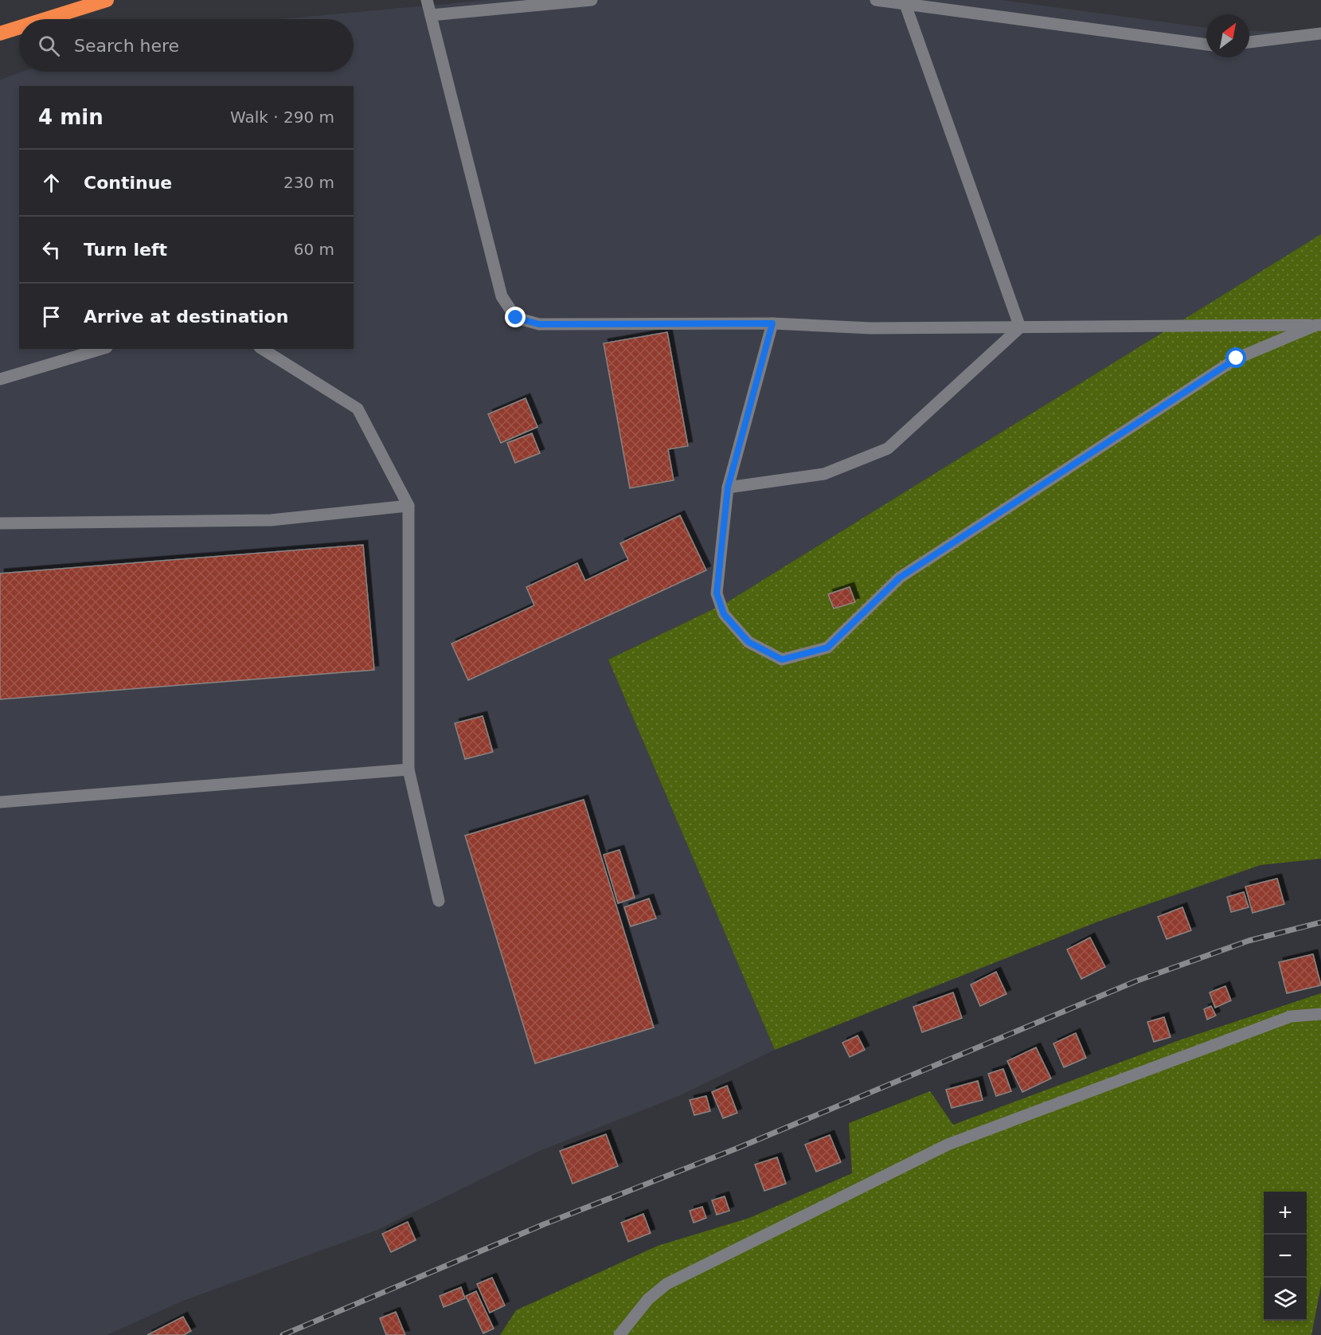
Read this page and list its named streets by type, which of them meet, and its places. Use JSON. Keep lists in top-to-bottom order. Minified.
{"north":"top right","page":{"search":"Search here","heading":["4 min","Walk · 290 m"],"list":[["Continue","230 m"],["Turn left","60 m"],"Arrive at destination"],"map_buttons":["+","−"]}}
